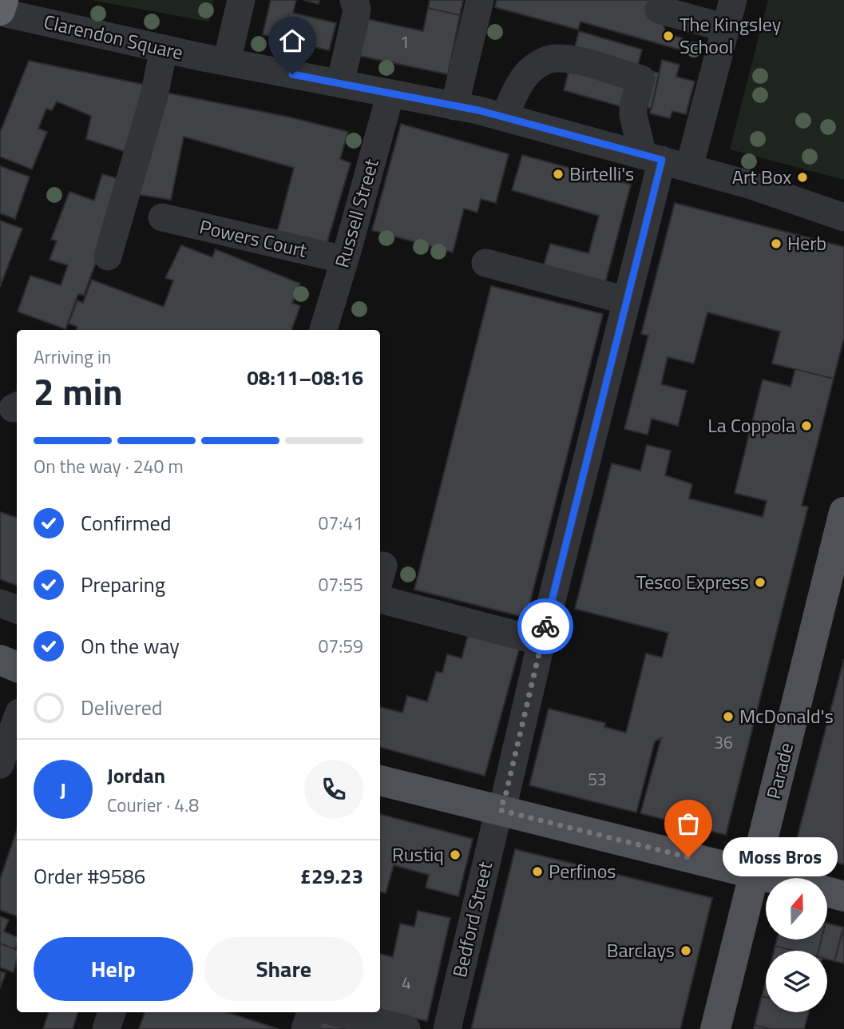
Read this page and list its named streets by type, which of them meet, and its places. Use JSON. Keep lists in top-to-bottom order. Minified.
{"streets":{"highway":["Clarendon Square"],"main road":["Parade"],"street":["Russell Street","Powers Court","Bedford Street"]},"crossings":[["Clarendon Square","Russell Street"],["Clarendon Square","Bedford Street"],["Russell Street","Powers Court"]],"places":["The Kingsley School","Birtelli's","Art Box","Herb","La Coppola","Tesco Express","McDonald's","Rustiq","Moss Bros","Perfinos","Barclays"],"house_numbers":["1","36","53","4"],"north":"top","page":{"heading":["2 min","Arriving in","08:11–08:16"],"panel":["Jordan","Courier · 4.8","Order #9586","£29.23"],"bar":"On the way · 240 m","list":[["Confirmed","07:41"],["Preparing","07:55"],["On the way","07:59"],"Delivered"],"round":"J","bubble":"Moss Bros","buttons":["Help","Share"]}}
